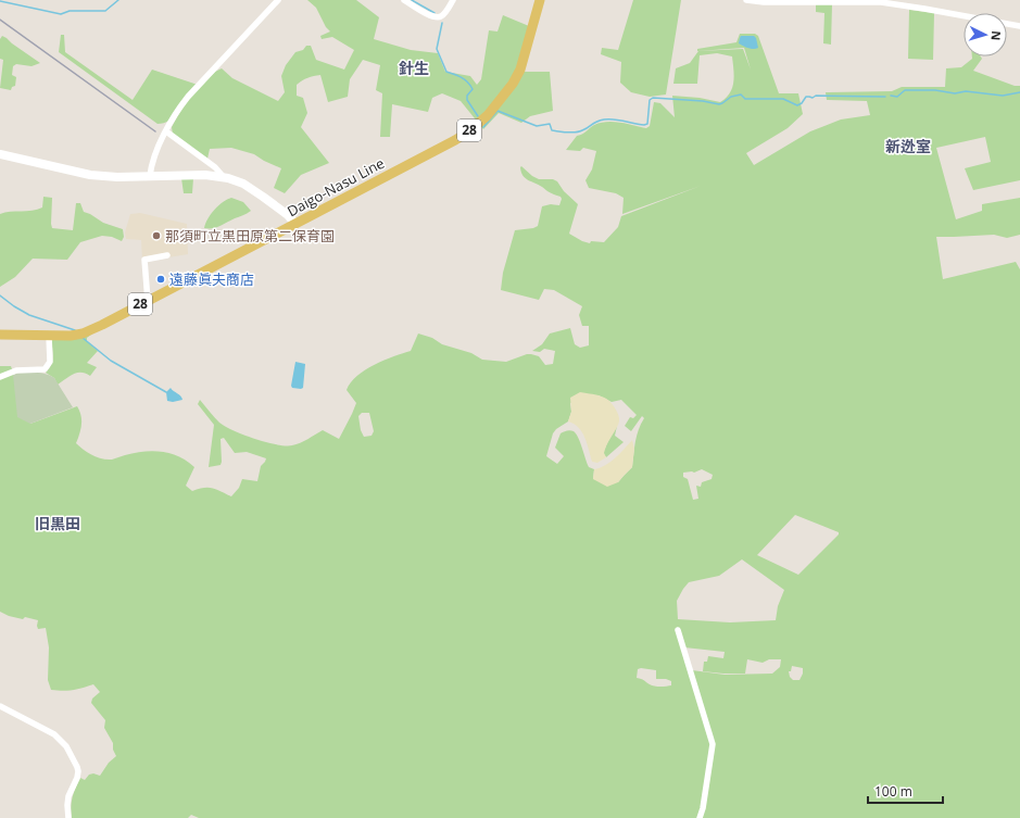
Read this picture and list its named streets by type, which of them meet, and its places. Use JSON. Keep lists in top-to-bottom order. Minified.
{"streets":{"main road":["28","Daigo-Nasu Line"]},"districts":["針生","新迯室","旧黒田"],"places":["那須町立黒田原第二保育園","遠藤眞夫商店"],"scale_bar":"100 m","north":"right"}
